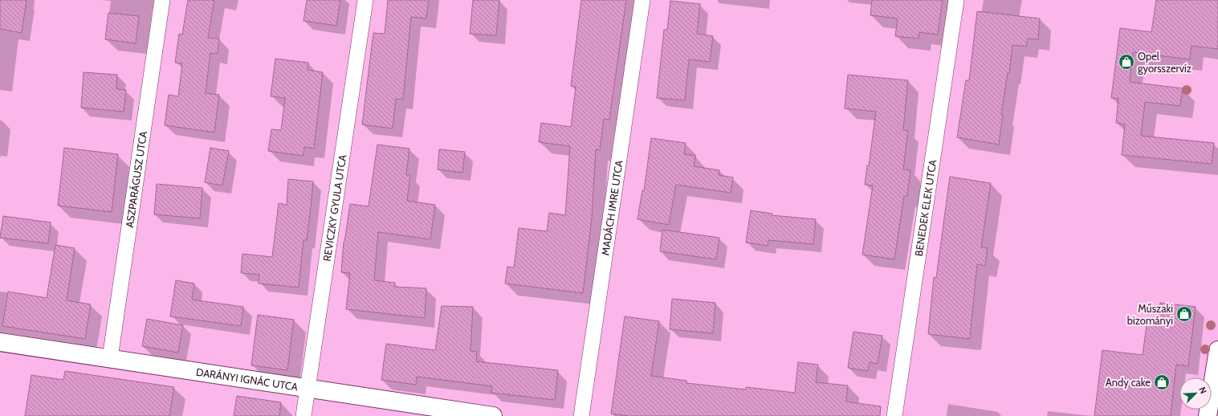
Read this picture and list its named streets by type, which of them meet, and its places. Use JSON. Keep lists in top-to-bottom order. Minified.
{"streets":{"street":["ASZPARÁGUSZ UTCA","REVICZKY GYULA UTCA","MADÁCH IMRE UTCA","BENEDEK ELEK UTCA","DARÁNYI IGNÁC UTCA"]},"crossings":[["ASZPARÁGUSZ UTCA","DARÁNYI IGNÁC UTCA"],["REVICZKY GYULA UTCA","DARÁNYI IGNÁC UTCA"]],"places":{"shop":["Opel gyorsszervíz","Műszaki bizományi","Andy cake"]},"north":"top right"}
